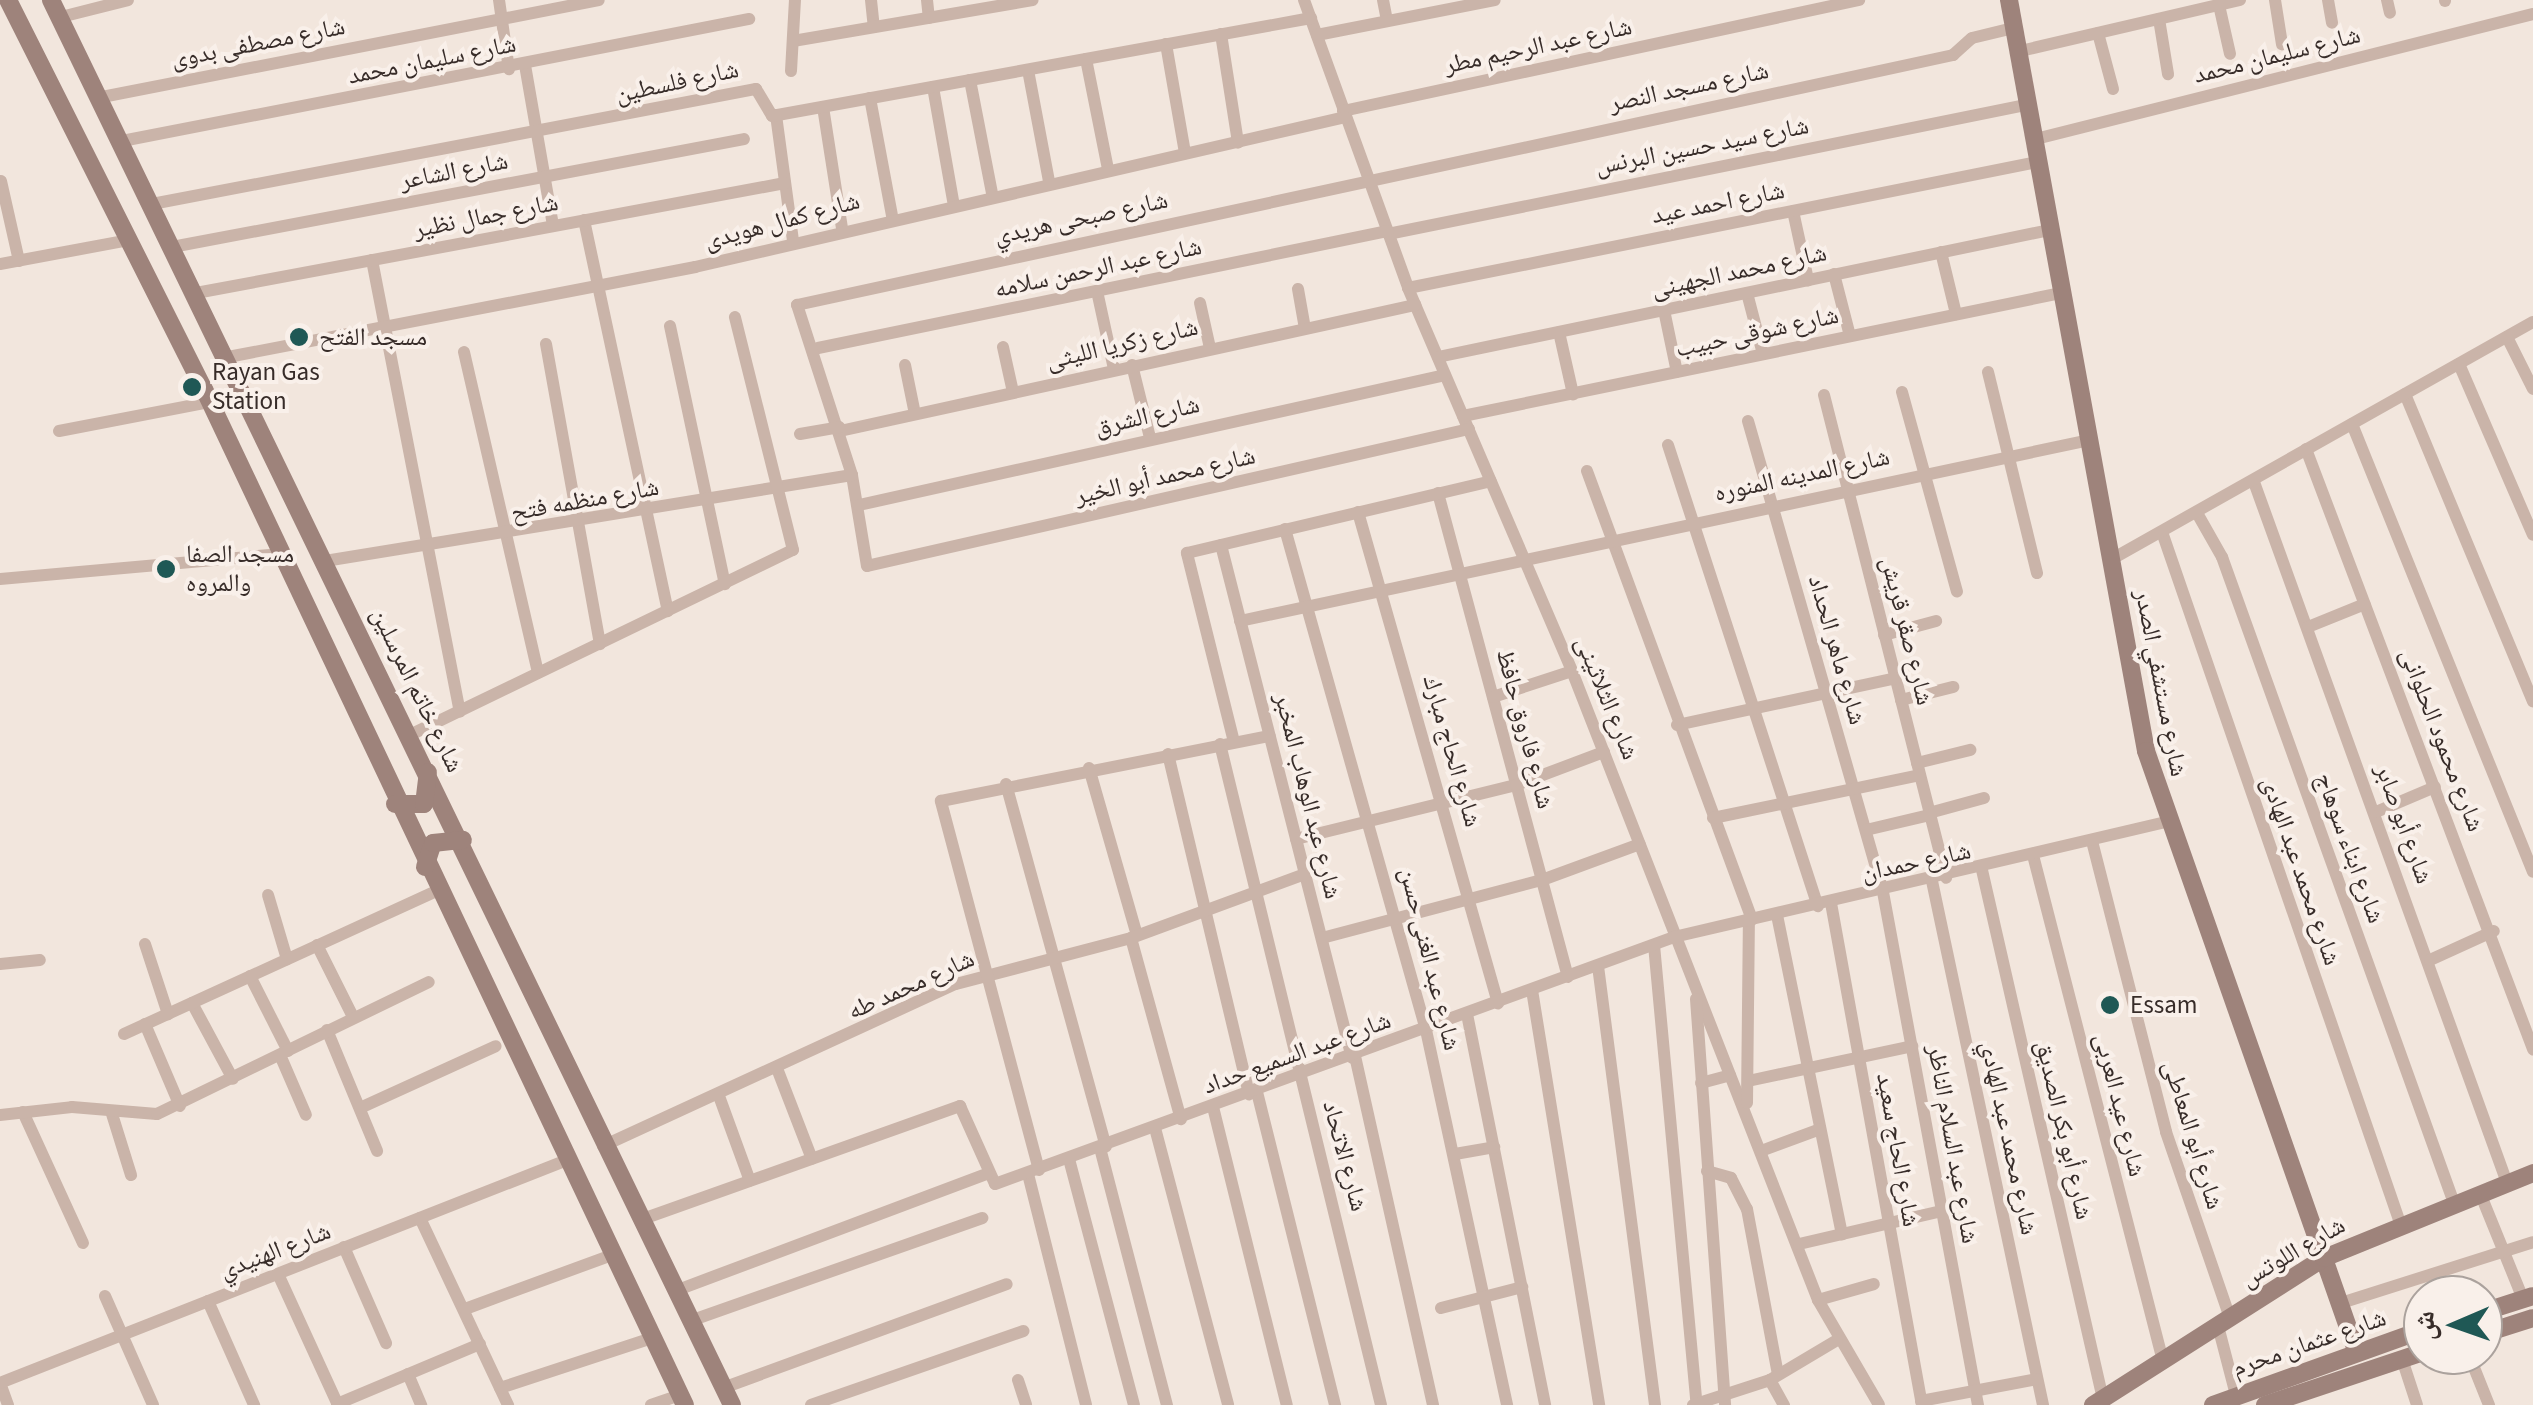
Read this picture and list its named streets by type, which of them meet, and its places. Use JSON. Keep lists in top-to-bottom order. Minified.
{"streets":{"main road":["شارع مستشفي الصدر","شارع خاتم المرسلين","شارع اللوتس","شارع عثمان محرم"],"street":["شارع مصطفى بدوى","شارع عبد الرحيم مطر","شارع سليمان محمد","شارع فلسطين","شارع مسجد النصر","شارع سيد حسين البرنس","شارع الشاعر","شارع احمد عيد","شارع جمال نظير","شارع صبحى هريدي","شارع كمال هويدى","شارع عبد الرحمن سلامه","شارع محمد الجهينى","شارع شوقى حبيب","شارع زكريا الليثى","شارع الشرق","شارع المدينه المنوره","شارع محمد أبو الخير","شارع منظمه فتح","شارع صقر قريش","شارع ماهر الحداد","شارع الثلاثينى","شارع فاروق حافظ","شارع محمود الحلوانى","شارع الحاج مبارك","شارع عبد الوهاب المخبر","شارع أبو صابر","شارع ابناء سوهاج","شارع حمدان","شارع محمد عبد الهادى","شارع عبد الغنى حسن","شارع محمد طه","شارع عبد السميع حداد","شارع عيد العربى","شارع أبو بكر الصديق","شارع أبو المعاطى","شارع محمد عبد الهادي","شارع عبد السلام الناظر","شارع الحاج سعيد","شارع الاتحاد","شارع الهنيدي"]},"crossings":[["شارع مصطفى بدوى","شارع خاتم المرسلين"],["شارع عبد الرحيم مطر","شارع كمال هويدى"],["شارع عبد الرحيم مطر","شارع الثلاثينى"],["شارع سليمان محمد","شارع مستشفي الصدر"],["شارع سليمان محمد","شارع خاتم المرسلين"],["شارع فلسطين","شارع خاتم المرسلين"],["شارع مسجد النصر","شارع صبحى هريدي"],["شارع مسجد النصر","شارع مستشفي الصدر"],["شارع مسجد النصر","شارع الثلاثينى"],["شارع سيد حسين البرنس","شارع عبد الرحمن سلامه"],["شارع سيد حسين البرنس","شارع مستشفي الصدر"],["شارع سيد حسين البرنس","شارع الثلاثينى"],["شارع الشاعر","شارع خاتم المرسلين"],["شارع احمد عيد","شارع مستشفي الصدر"],["شارع احمد عيد","شارع الثلاثينى"],["شارع جمال نظير","شارع خاتم المرسلين"],["شارع صبحى هريدي","شارع عبد الرحمن سلامه"],["شارع صبحى هريدي","شارع الثلاثينى"],["شارع كمال هويدى","شارع خاتم المرسلين"],["شارع كمال هويدى","شارع الثلاثينى"],["شارع عبد الرحمن سلامه","شارع الثلاثينى"],["شارع محمد الجهينى","شارع مستشفي الصدر"],["شارع محمد الجهينى","شارع الثلاثينى"],["شارع شوقى حبيب","شارع محمد أبو الخير"],["شارع شوقى حبيب","شارع مستشفي الصدر"],["شارع شوقى حبيب","شارع الثلاثينى"],["شارع زكريا الليثى","شارع الثلاثينى"],["شارع الشرق","شارع محمد أبو الخير"],["شارع الشرق","شارع الثلاثينى"],["شارع المدينه المنوره","شارع صقر قريش"],["شارع المدينه المنوره","شارع ماهر الحداد"],["شارع المدينه المنوره","شارع مستشفي الصدر"],["شارع المدينه المنوره","شارع الثلاثينى"],["شارع المدينه المنوره","شارع فاروق حافظ"],["شارع المدينه المنوره","شارع الحاج مبارك"],["شارع المدينه المنوره","شارع عبد الوهاب المخبر"],["شارع المدينه المنوره","شارع عبد الغنى حسن"],["شارع المدينه المنوره","شارع الحاج سعيد"],["شارع محمد أبو الخير","شارع الثلاثينى"],["شارع منظمه فتح","شارع خاتم المرسلين"],["شارع صقر قريش","شارع حمدان"],["شارع صقر قريش","شارع محمد عبد الهادي"],["شارع ماهر الحداد","شارع حمدان"],["شارع ماهر الحداد","شارع عبد السلام الناظر"],["شارع مستشفي الصدر","شارع حمدان"],["شارع مستشفي الصدر","شارع اللوتس"],["شارع مستشفي الصدر","شارع عثمان محرم"],["شارع خاتم المرسلين","شارع محمد طه"],["شارع خاتم المرسلين","شارع عبد السميع حداد"],["شارع الثلاثينى","شارع حمدان"],["شارع الثلاثينى","شارع عبد السميع حداد"],["شارع فاروق حافظ","شارع عبد السميع حداد"],["شارع الحاج مبارك","شارع عبد السميع حداد"],["شارع عبد الوهاب المخبر","شارع محمد طه"],["شارع عبد الوهاب المخبر","شارع عبد السميع حداد"],["شارع عبد الوهاب المخبر","شارع الاتحاد"],["شارع أبو صابر","شارع اللوتس"],["شارع ابناء سوهاج","شارع اللوتس"],["شارع حمدان","شارع عبد السميع حداد"],["شارع حمدان","شارع عيد العربى"],["شارع حمدان","شارع أبو بكر الصديق"],["شارع حمدان","شارع أبو المعاطى"],["شارع حمدان","شارع محمد عبد الهادي"],["شارع حمدان","شارع عبد السلام الناظر"],["شارع حمدان","شارع الحاج سعيد"],["شارع محمد عبد الهادى","شارع اللوتس"],["شارع عبد الغنى حسن","شارع عبد السميع حداد"],["شارع محمد طه","شارع الاتحاد"],["شارع عبد السميع حداد","شارع الاتحاد"],["شارع عيد العربى","شارع اللوتس"],["شارع أبو بكر الصديق","شارع اللوتس"],["شارع أبو المعاطى","شارع اللوتس"],["شارع أبو المعاطى","شارع عثمان محرم"]],"places":["مسجد الفتح","Rayan Gas Station","مسجد الصفا والمروه","Essam"],"north":"left"}
